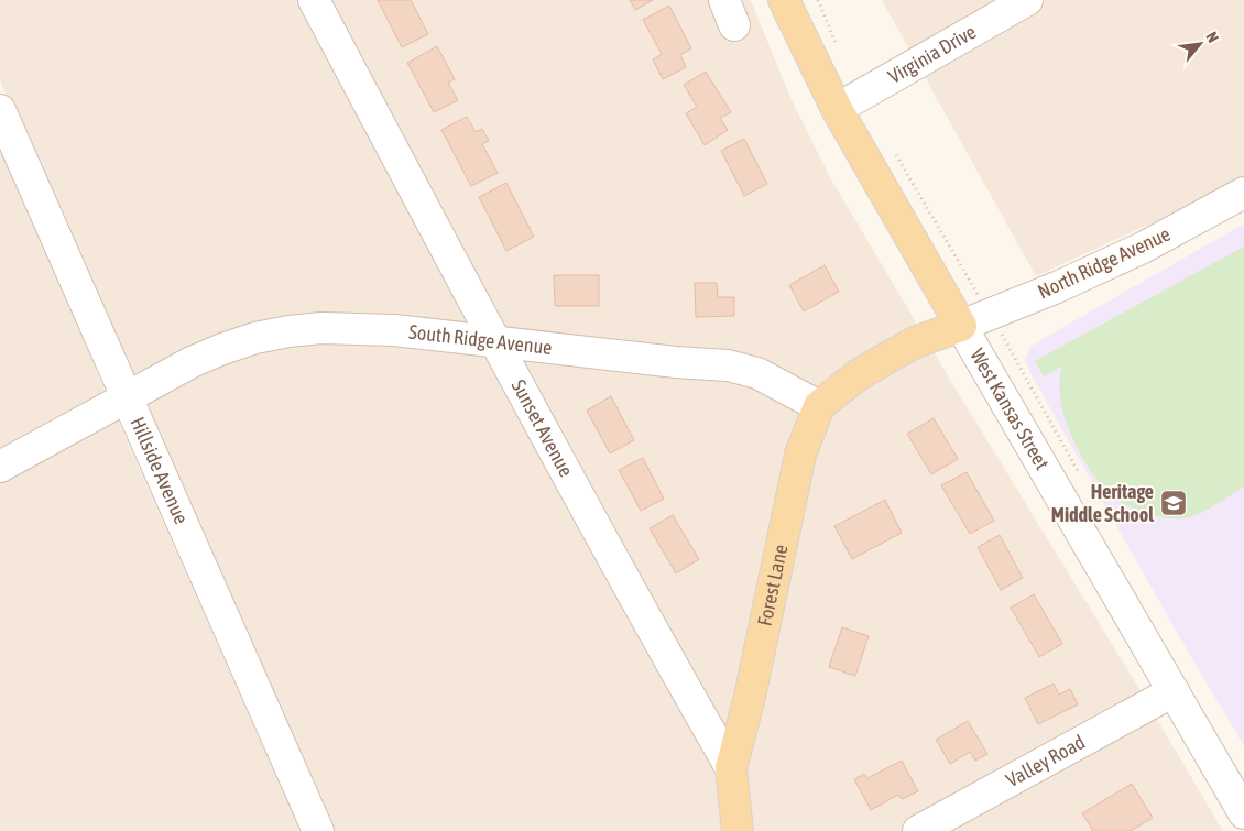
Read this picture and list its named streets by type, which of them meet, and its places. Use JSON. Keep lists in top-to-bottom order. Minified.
{"streets":{"main road":["West Kansas Street","Sunset Avenue","Forest Lane"],"street":["Virginia Drive","North Ridge Avenue","South Ridge Avenue","Hillside Avenue","Valley Road"]},"crossings":[["Virginia Drive","West Kansas Street"],["North Ridge Avenue","West Kansas Street"],["South Ridge Avenue","Sunset Avenue"],["South Ridge Avenue","Hillside Avenue"],["South Ridge Avenue","Forest Lane"],["West Kansas Street","Valley Road"],["Sunset Avenue","Forest Lane"]],"places":{"school or university":["Heritage Middle School"]},"north":"top right"}
